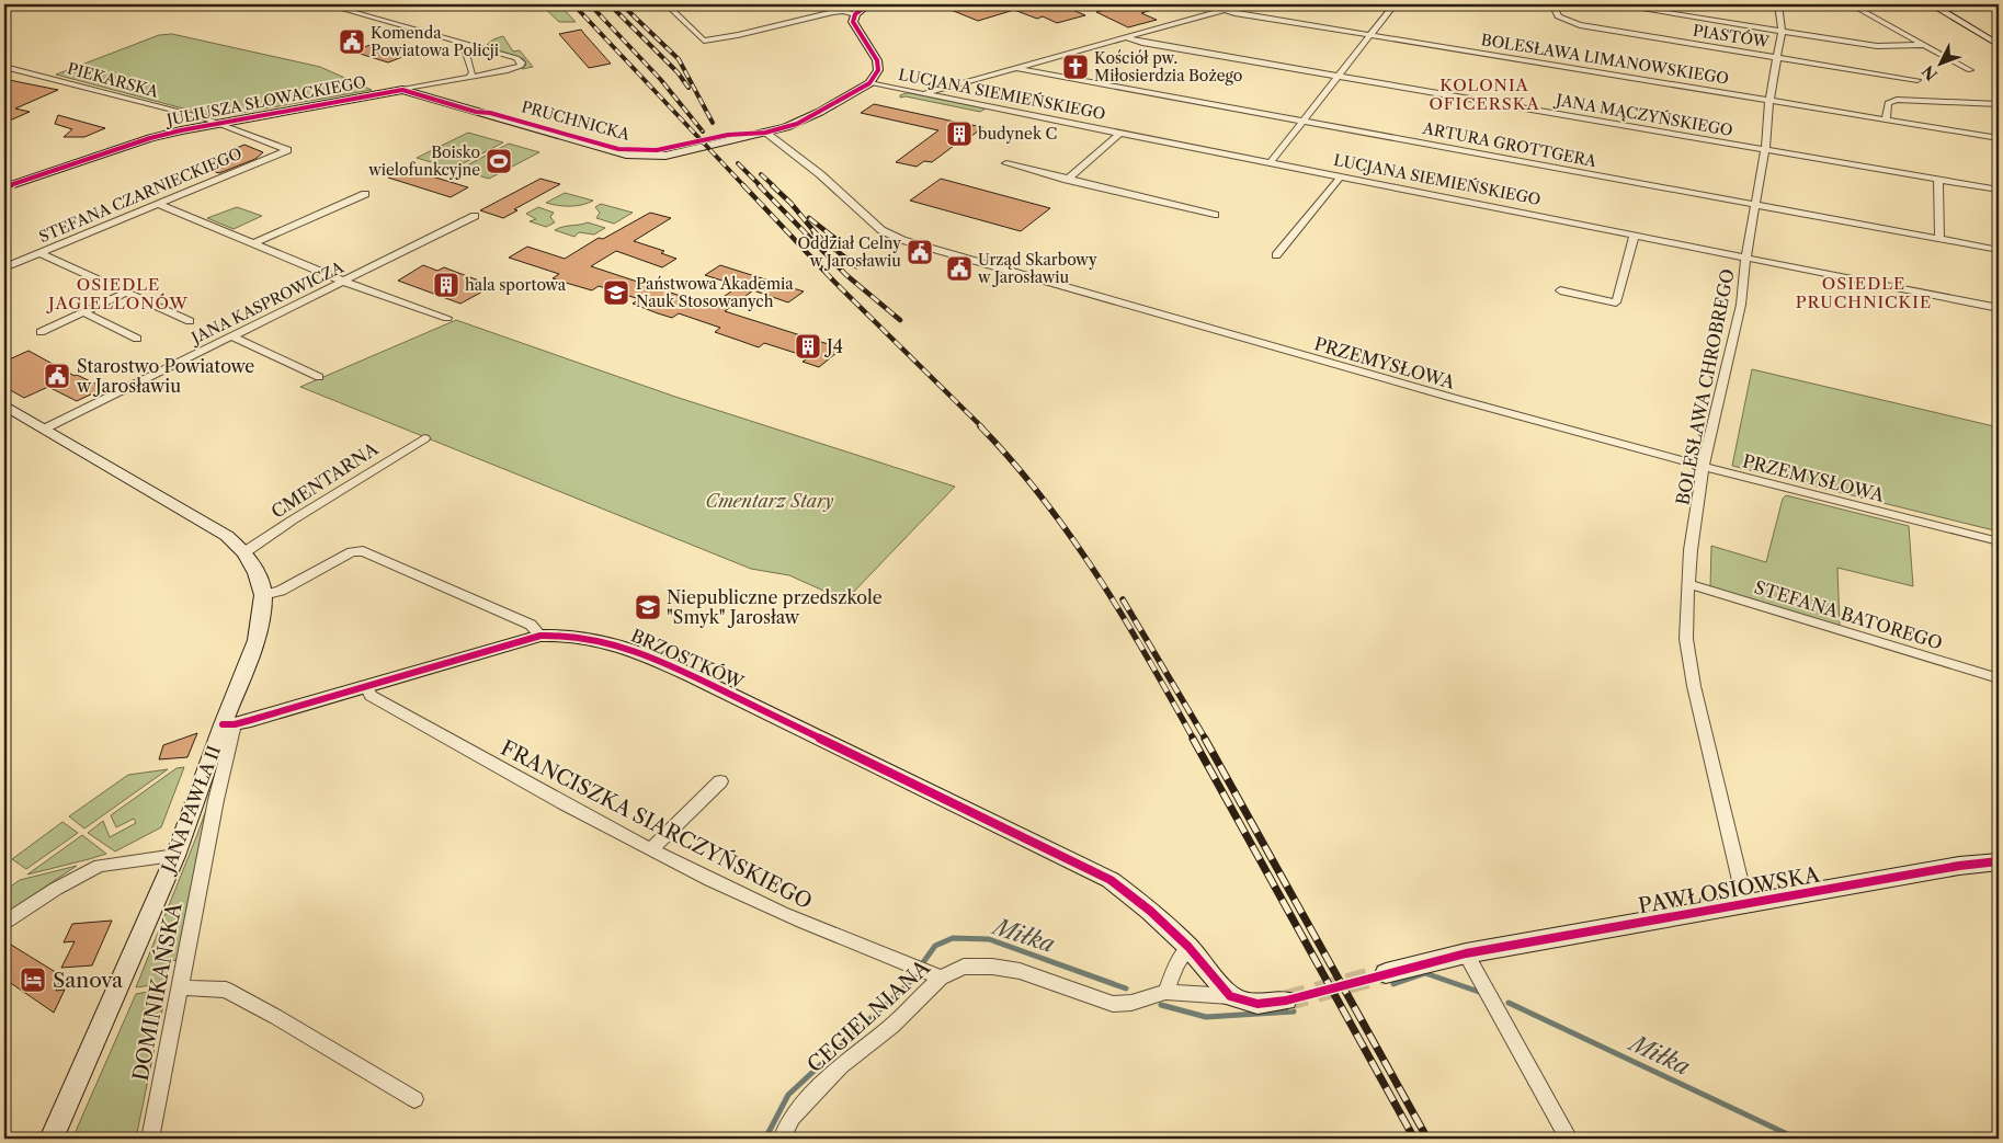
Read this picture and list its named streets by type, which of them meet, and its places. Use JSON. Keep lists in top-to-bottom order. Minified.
{"streets":{"main road":["JULIUSZA SŁOWACKIEGO","PRUCHNICKA","BRZOSTKÓW","JANA PAWŁA II","PAWŁOSIOWSKA"],"street":["PIASTÓW","BOLESŁAWA LIMANOWSKIEGO","PIEKARSKA","LUCJANA SIEMIEŃSKIEGO","JANA MĄCZYŃSKIEGO","ARTURA GROTTGERA","STEFANA CZARNIECKIEGO","JANA KASPROWICZA","PRZEMYSŁOWA","BOLESŁAWA CHROBREGO","CMENTARNA","STEFANA BATOREGO","FRANCISZKA SIARCZYŃSKIEGO","DOMINIKAŃSKA","CEGIELNIANA"]},"crossings":[["PIASTÓW","BOLESŁAWA CHROBREGO"],["BOLESŁAWA LIMANOWSKIEGO","BOLESŁAWA CHROBREGO"],["PIEKARSKA","JULIUSZA SŁOWACKIEGO"],["PIEKARSKA","STEFANA CZARNIECKIEGO"],["LUCJANA SIEMIEŃSKIEGO","PRUCHNICKA"],["LUCJANA SIEMIEŃSKIEGO","BOLESŁAWA CHROBREGO"],["JULIUSZA SŁOWACKIEGO","PRUCHNICKA"],["JANA MĄCZYŃSKIEGO","BOLESŁAWA CHROBREGO"],["PRUCHNICKA","PRZEMYSŁOWA"],["ARTURA GROTTGERA","BOLESŁAWA CHROBREGO"],["JANA KASPROWICZA","JANA PAWŁA II"],["PRZEMYSŁOWA","BOLESŁAWA CHROBREGO"],["BOLESŁAWA CHROBREGO","STEFANA BATOREGO"],["BOLESŁAWA CHROBREGO","PAWŁOSIOWSKA"],["CMENTARNA","JANA PAWŁA II"],["BRZOSTKÓW","JANA PAWŁA II"],["BRZOSTKÓW","FRANCISZKA SIARCZYŃSKIEGO"],["BRZOSTKÓW","DOMINIKAŃSKA"],["BRZOSTKÓW","CEGIELNIANA"],["JANA PAWŁA II","DOMINIKAŃSKA"],["FRANCISZKA SIARCZYŃSKIEGO","CEGIELNIANA"]],"districts":["KOLONIA OFICERSKA","OSIEDLE PRUCHNICKIE","OSIEDLE JAGIELLONÓW"],"water":["Miłka"],"parks":["Cmentarz Stary"],"places":{"public building":["Komenda Powiatowa Policji","Oddział Celny w Jarosławiu","Urząd Skarbowy w Jarosławiu","Starostwo Powiatowe w Jarosławiu"],"church":["Kościół pw. Miłosierdzia Bożego"],"building":["budynek C","hala sportowa","J4"],"sports":["Boisko wielofunkcyjne"],"school or university":["Państwowa Akademia Nauk Stosowanych","Niepubliczne przedszkole \"Smyk\" Jarosław"],"hotel":["Sanova"]},"north":"bottom left"}
